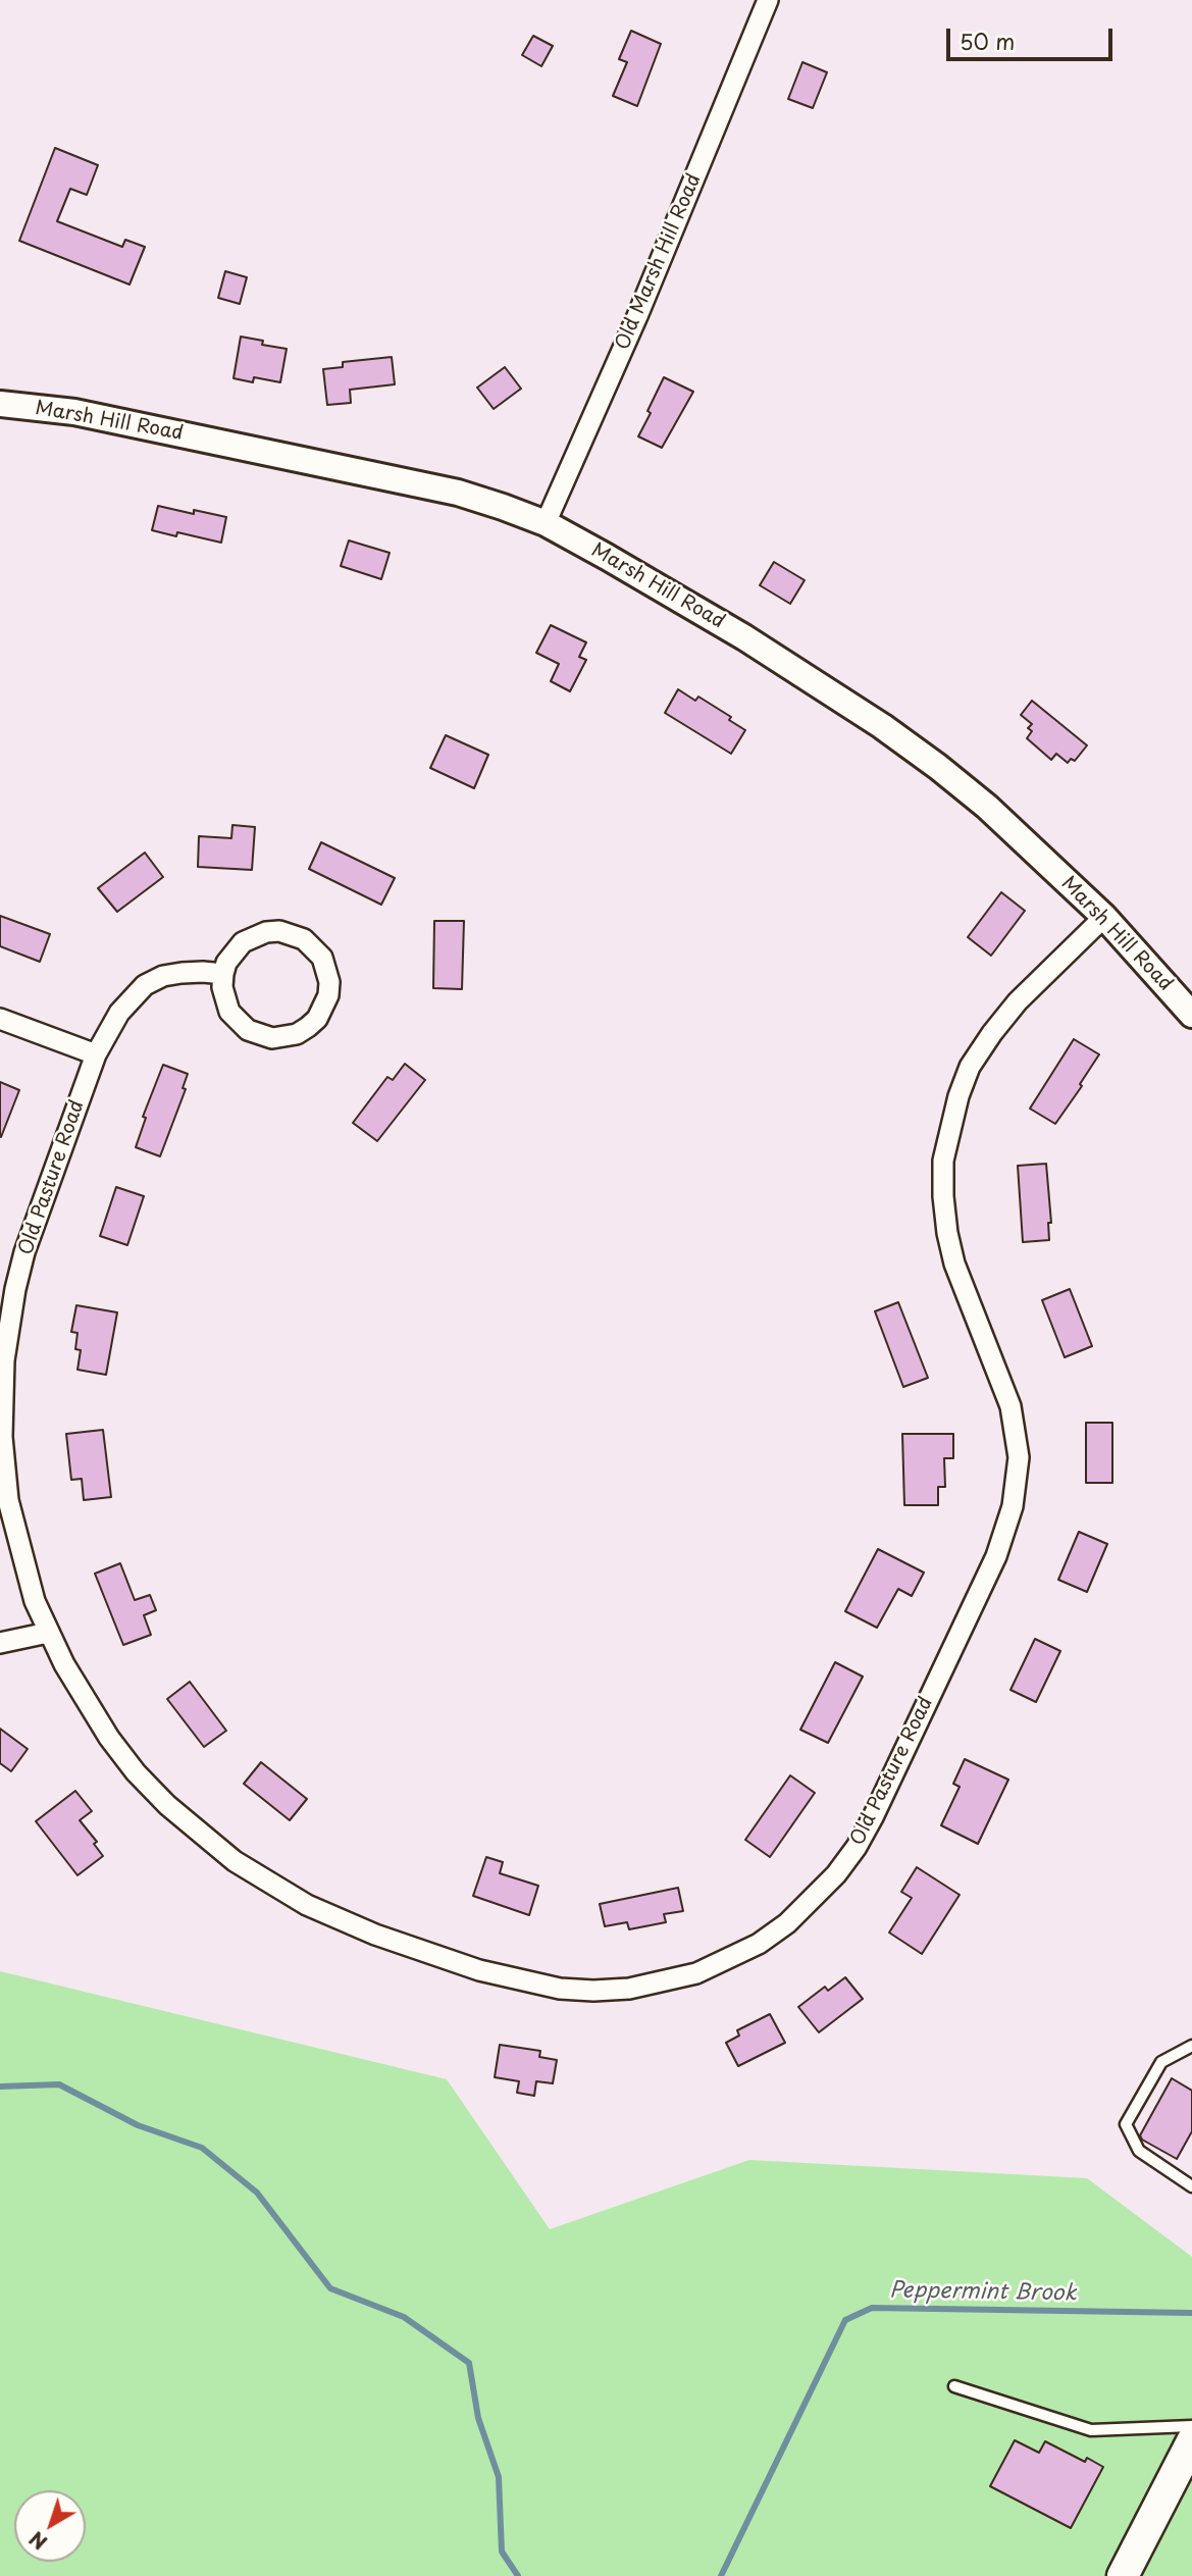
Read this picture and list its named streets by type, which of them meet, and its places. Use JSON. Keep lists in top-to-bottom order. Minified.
{"streets":{"street":["Old Marsh Hill Road","Marsh Hill Road","Old Pasture Road"]},"crossings":[["Old Marsh Hill Road","Marsh Hill Road"],["Marsh Hill Road","Old Pasture Road"]],"water":["Peppermint Brook"],"scale_bar":"50 m","north":"bottom left"}
